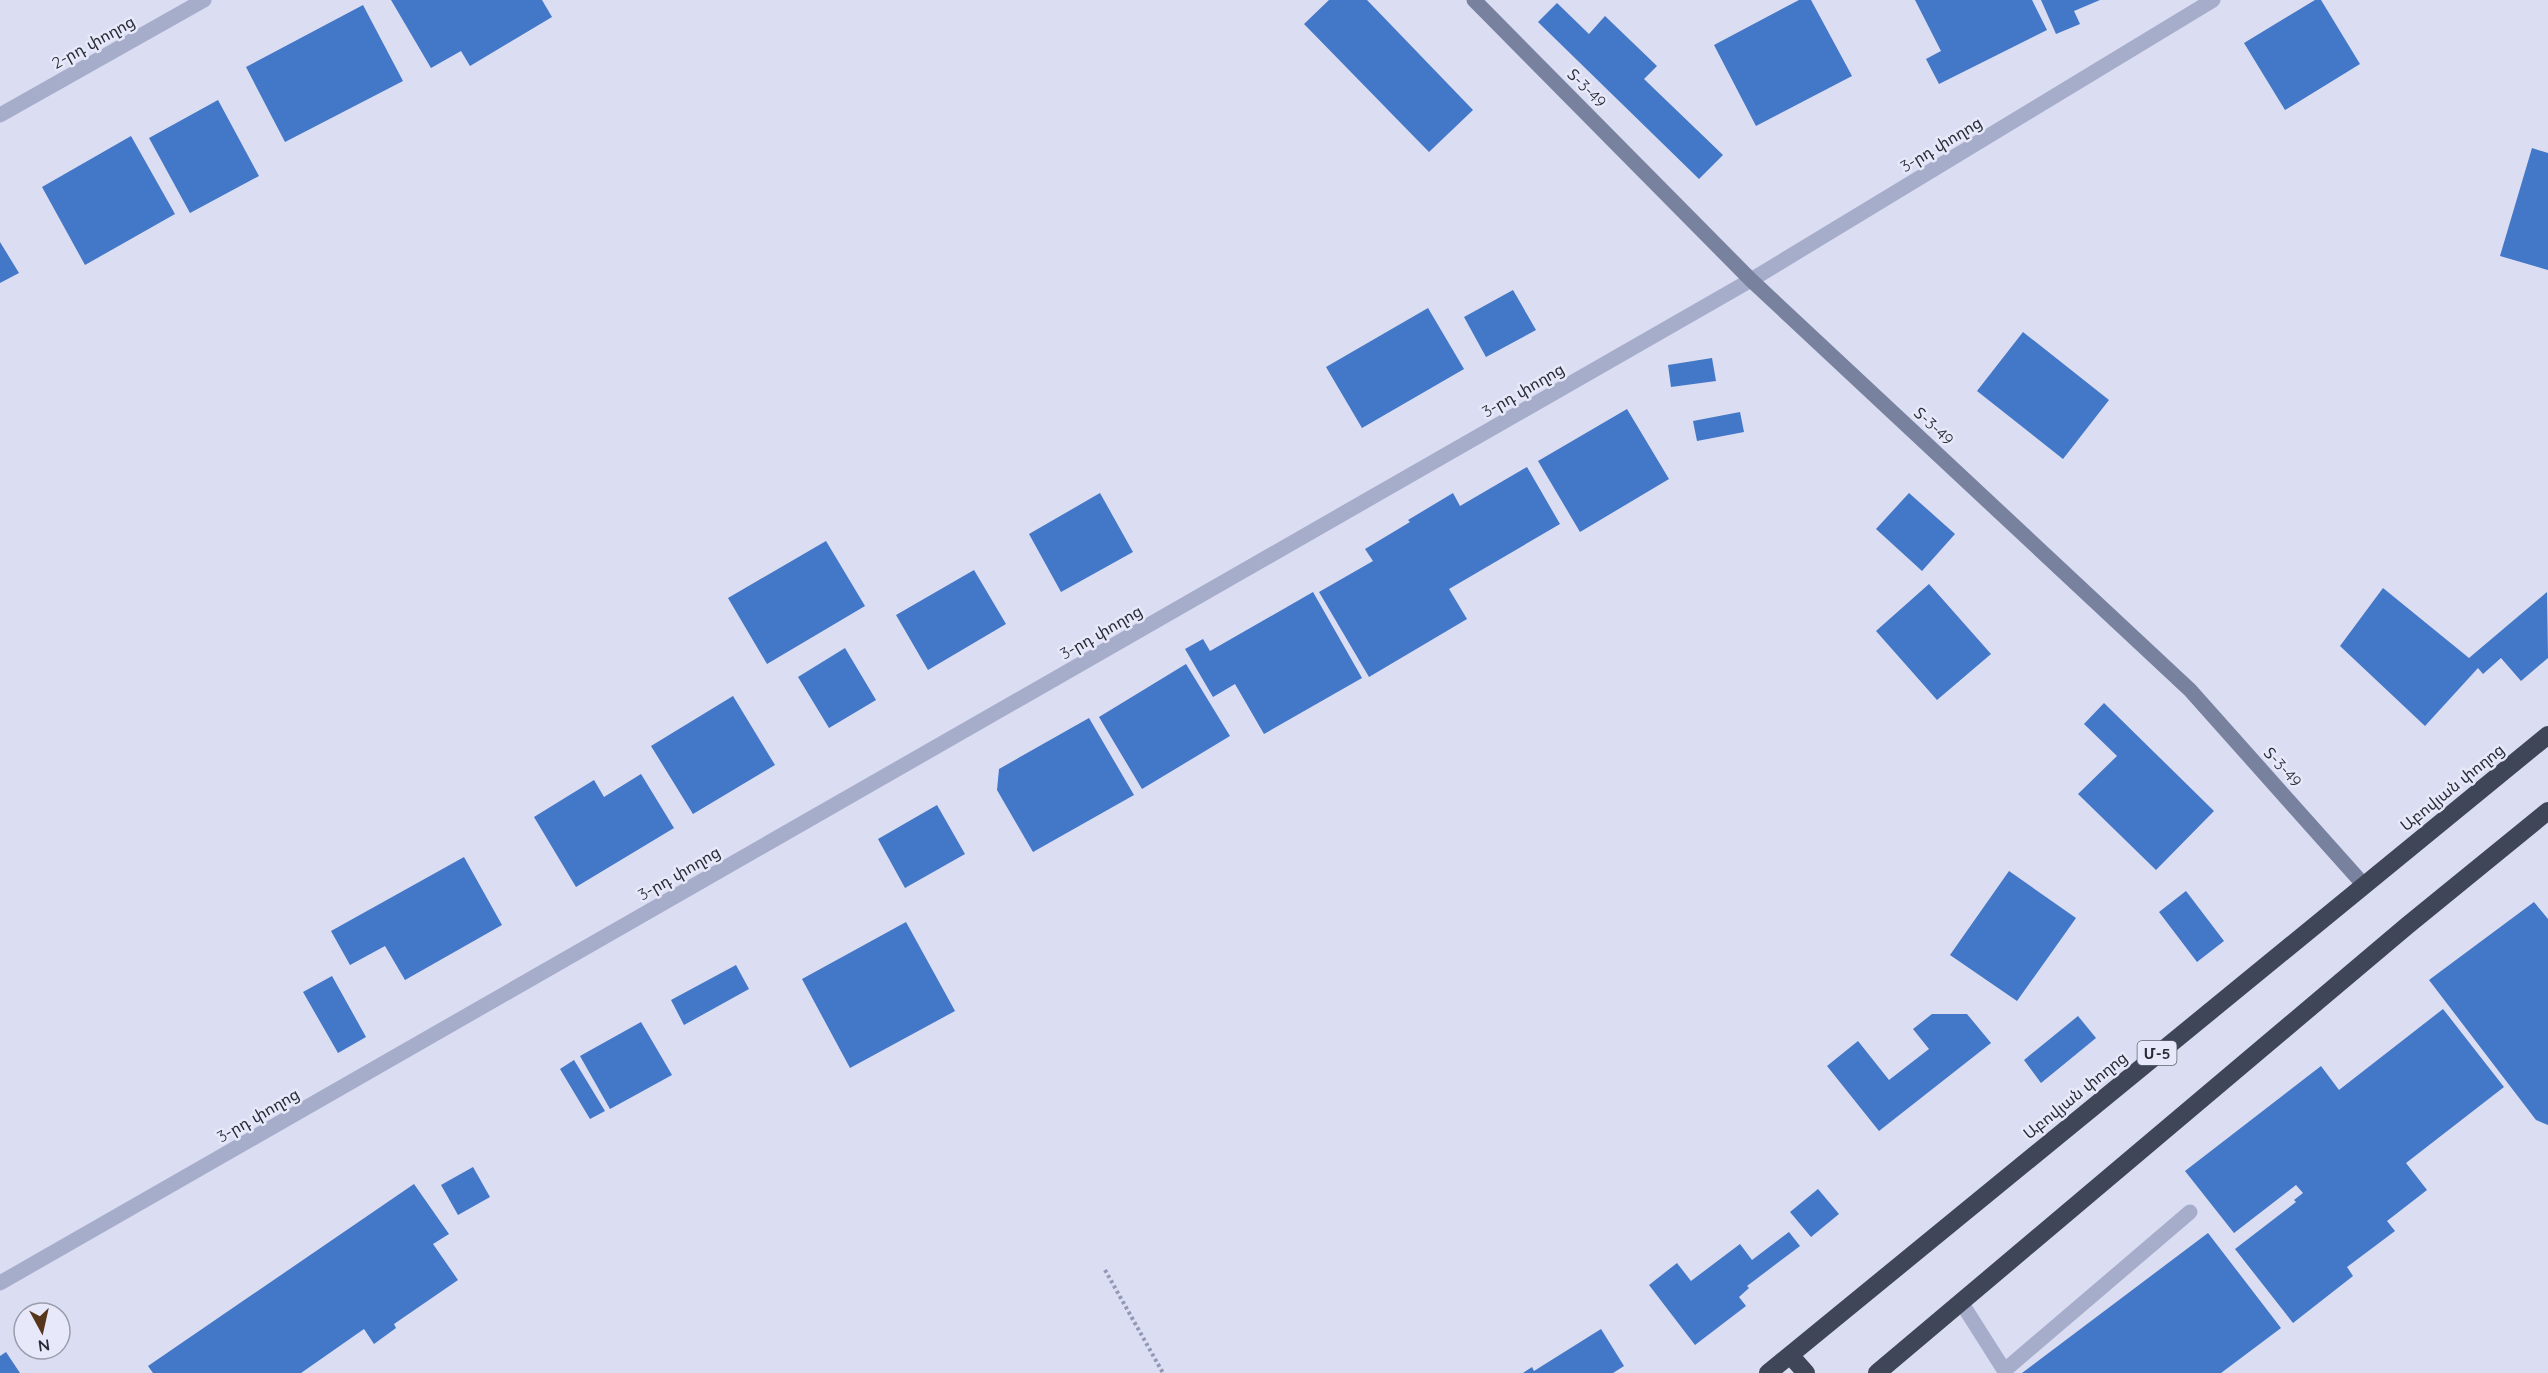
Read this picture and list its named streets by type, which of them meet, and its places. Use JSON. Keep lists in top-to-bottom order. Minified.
{"streets":{"highway":["Աբովյան փողոց","Մ-5"],"street":["2-րդ փողոց","Տ-3-49","3-րդ փողոց"]},"crossings":[["Տ-3-49","3-րդ փողոց"],["Տ-3-49","Աբովյան փողոց"]],"north":"bottom"}
